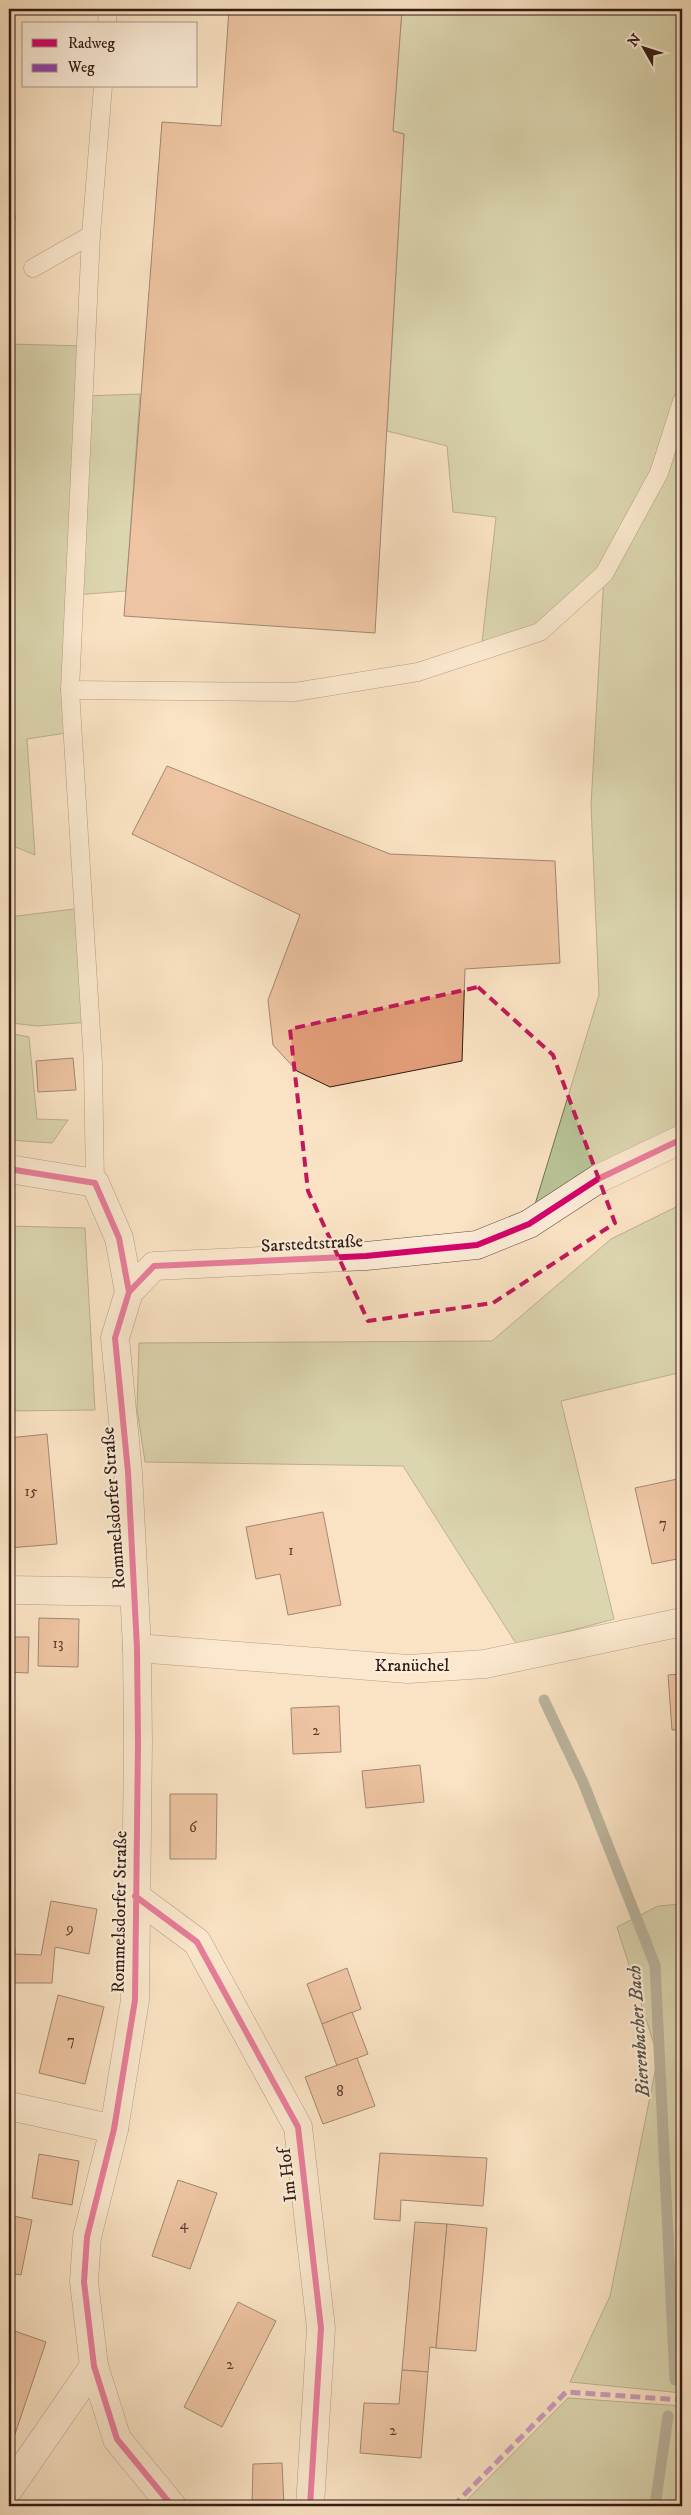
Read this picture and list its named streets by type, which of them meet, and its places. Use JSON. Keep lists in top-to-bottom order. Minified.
{"streets":{"street":["Sarstedtstraße","Rommelsdorfer Straße","Kranüchel","Im Hof"]},"crossings":[["Sarstedtstraße","Rommelsdorfer Straße"],["Rommelsdorfer Straße","Kranüchel"],["Rommelsdorfer Straße","Im Hof"]],"water":["Bierenbacher Bach"],"house_numbers":["15","7","1","13","2","6","9","7","8","4","2","2"],"legend":["Radweg","Weg"],"north":"top left"}
